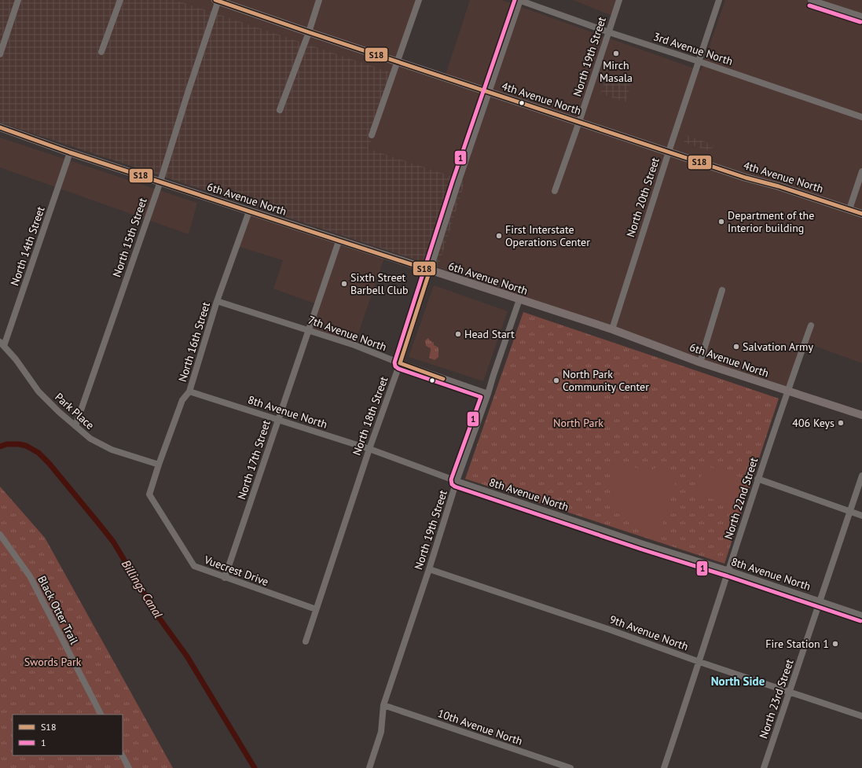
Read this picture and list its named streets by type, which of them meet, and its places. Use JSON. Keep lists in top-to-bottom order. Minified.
{"streets":{"main road":["4th Avenue North","6th Avenue North"],"street":["3rd Avenue North","North 19th Street","North 20th Street","North 15th Street","North 14th Street","7th Avenue North","North 16th Street","Park Place","8th Avenue North","North 18th Street","North 17th Street","North 22nd Street","Vuecrest Drive","Black Otter Trail","9th Avenue North","North 23rd Street","10th Avenue North"]},"crossings":[["3rd Avenue North","North 19th Street"],["3rd Avenue North","North 20th Street"],["3rd Avenue North","North 18th Street"],["North 19th Street","4th Avenue North"],["North 19th Street","6th Avenue North"],["North 19th Street","7th Avenue North"],["North 19th Street","8th Avenue North"],["North 19th Street","9th Avenue North"],["North 19th Street","10th Avenue North"],["4th Avenue North","North 20th Street"],["4th Avenue North","North 15th Street"],["4th Avenue North","North 18th Street"],["North 20th Street","6th Avenue North"],["6th Avenue North","North 15th Street"],["6th Avenue North","North 14th Street"],["6th Avenue North","North 16th Street"],["6th Avenue North","North 18th Street"],["6th Avenue North","North 17th Street"],["6th Avenue North","North 22nd Street"],["North 15th Street","Park Place"],["North 14th Street","Park Place"],["7th Avenue North","North 16th Street"],["7th Avenue North","North 18th Street"],["7th Avenue North","North 17th Street"],["North 16th Street","Park Place"],["North 16th Street","8th Avenue North"],["North 16th Street","Vuecrest Drive"],["8th Avenue North","North 18th Street"],["8th Avenue North","North 17th Street"],["8th Avenue North","North 22nd Street"],["8th Avenue North","North 23rd Street"],["North 18th Street","Vuecrest Drive"],["North 17th Street","Vuecrest Drive"],["North 22nd Street","9th Avenue North"],["9th Avenue North","North 23rd Street"]],"districts":["North Side"],"water":["Billings Canal"],"parks":["North Park","Swords Park"],"places":["Mirch Masala","Department of the Interior building","First Interstate Operations Center","Sixth Street Barbell Club","Head Start","Salvation Army","North Park Community Center","406 Keys","Fire Station 1"],"lines":["transit line S18","transit line 1"],"legend":["S18","1"]}
